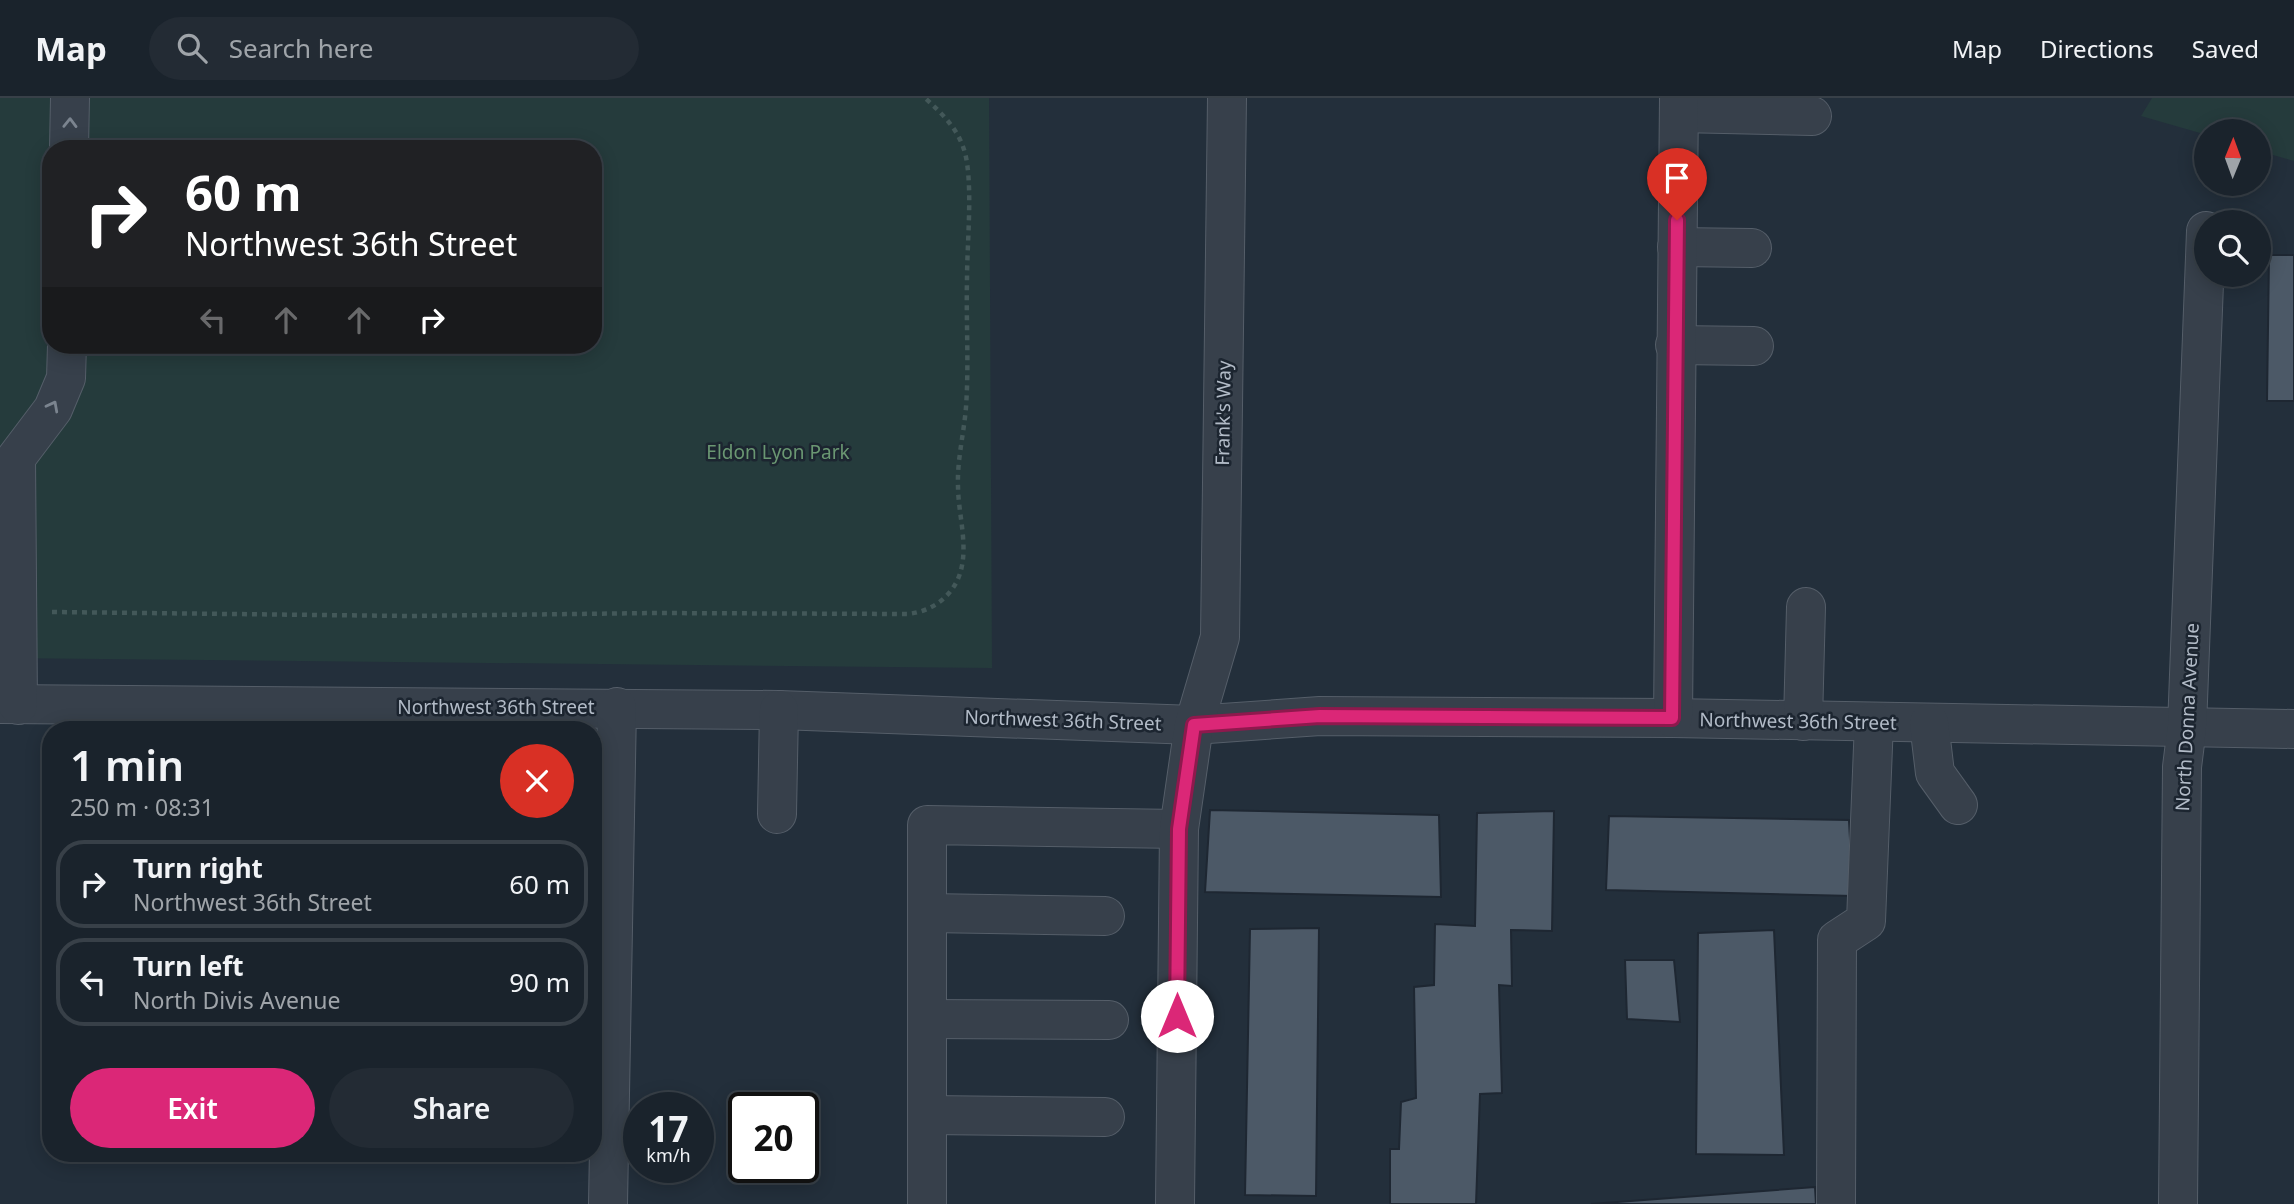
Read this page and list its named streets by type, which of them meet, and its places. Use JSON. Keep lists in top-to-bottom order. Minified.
{"streets":{"street":["Frank's Way","Northwest 36th Street","North Donna Avenue"]},"crossings":[["Frank's Way","Northwest 36th Street"],["Northwest 36th Street","North Donna Avenue"]],"parks":["Eldon Lyon Park"],"north":"top","page":{"header":"Map","search":"Search here","nav":["Map","Directions","Saved"],"turn":["60 m","Northwest 36th Street"],"heading":["1 min","250 m · 08:31"],"list":[{"name":"Turn right","note":"Northwest 36th Street","value":"60 m"},{"name":"Turn left","note":"North Divis Avenue","value":"90 m"}],"buttons":["Exit","Share"],"speed":"17 km/h","limit":"20"}}
